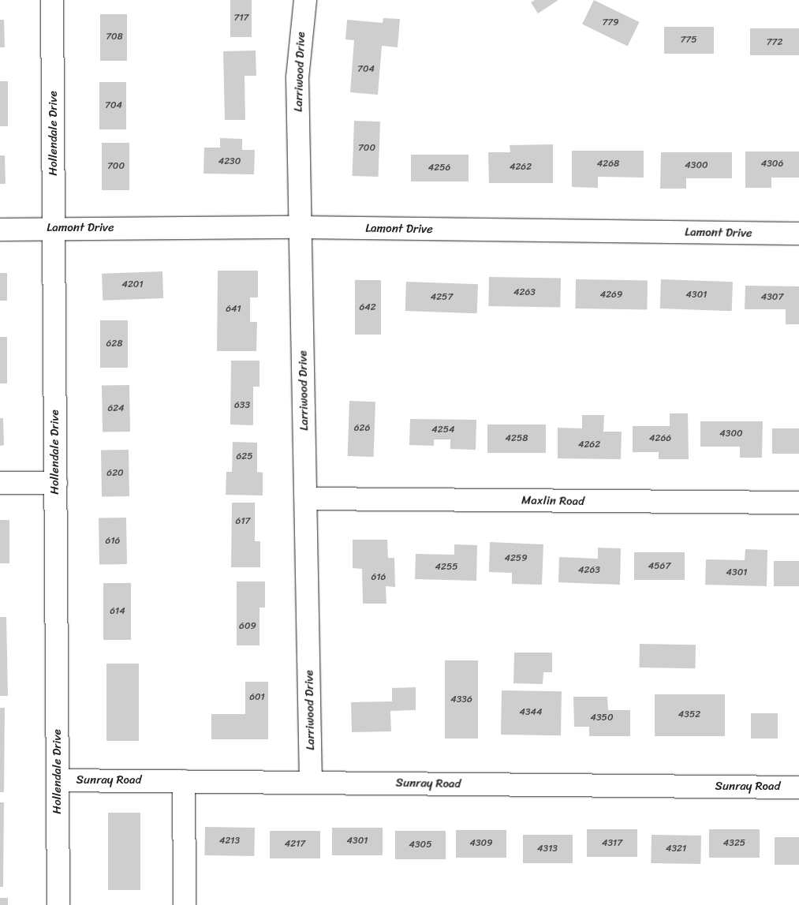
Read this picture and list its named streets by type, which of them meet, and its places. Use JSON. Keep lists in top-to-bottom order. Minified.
{"streets":{"street":["Larriwood Drive","Hollendale Drive","Lamont Drive","Maxlin Road","Sunray Road"]},"crossings":[["Larriwood Drive","Lamont Drive"],["Larriwood Drive","Maxlin Road"],["Larriwood Drive","Sunray Road"],["Hollendale Drive","Lamont Drive"],["Hollendale Drive","Sunray Road"]],"house_numbers":["717","779","708","775","772","704","704","700","4230","4268","4306","4300","700","4262","4256","4201","4263","4269","4301","4257","4307","642","641","628","633","624","626","4254","4300","4258","4266","4262","625","620","617","616","4259","4567","4255","4263","4301","616","614","609","601","4336","4344","4352","4350","4213","4301","4309","4317","4325","4217","4305","4313","4321"]}
